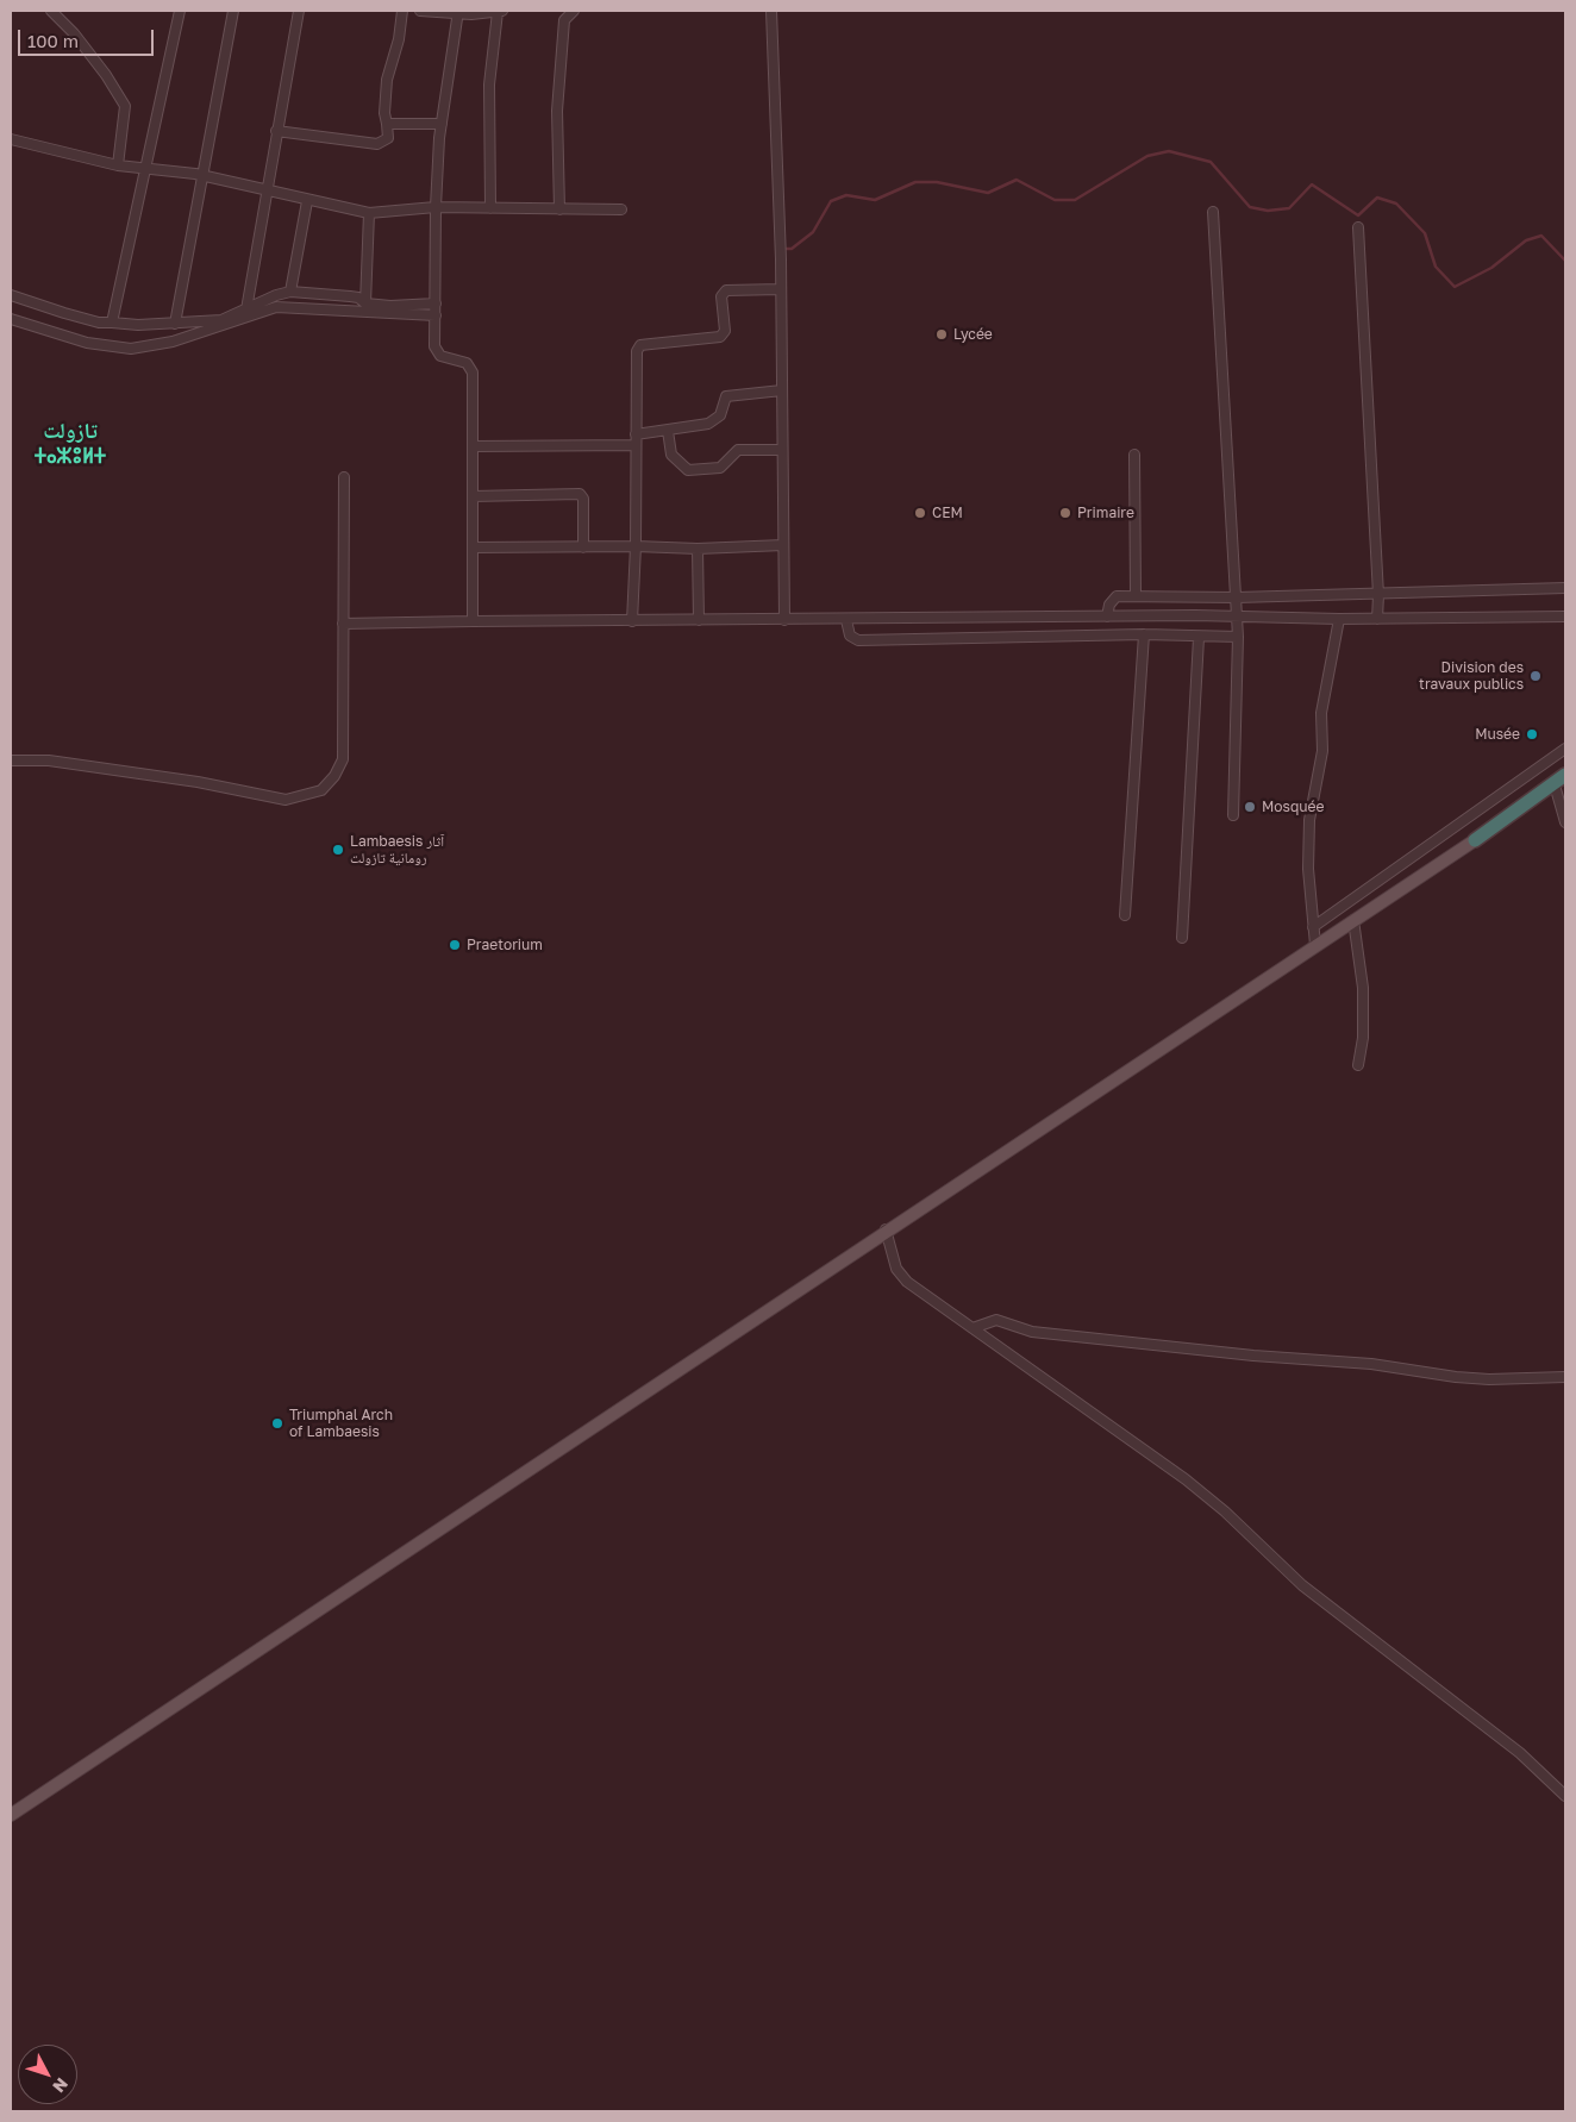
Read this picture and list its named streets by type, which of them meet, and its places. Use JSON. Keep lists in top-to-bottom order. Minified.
{"districts":["تازولت ⵜⴰⵣⵓⵍⵜ"],"places":["Lycée","CEM","Primaire","Division des travaux publics","Musée","Mosquée","Lambaesis آثار رومانية تازولت","Praetorium","Triumphal Arch of Lambaesis"],"scale_bar":"100 m","north":"bottom right"}
